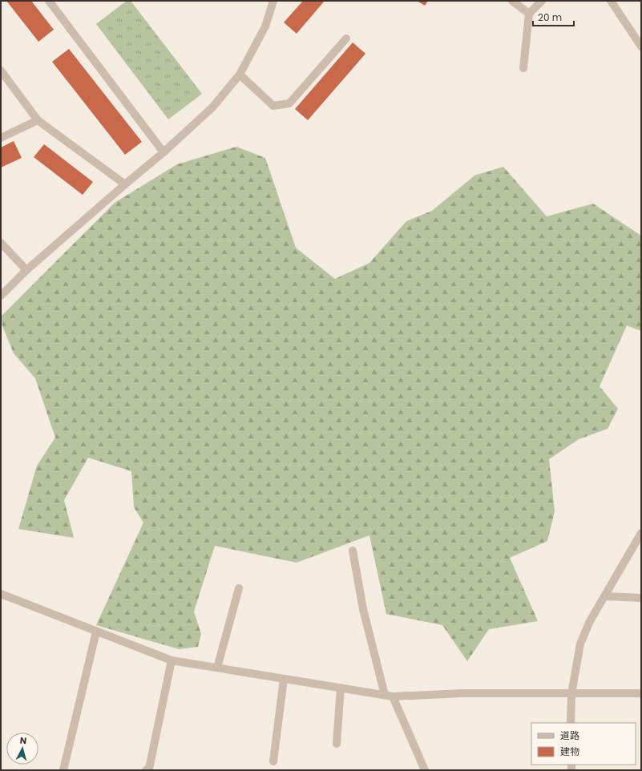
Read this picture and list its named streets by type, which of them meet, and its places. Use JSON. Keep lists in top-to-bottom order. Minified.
{"legend":["道路","建物"],"scale_bar":"20 m","north":"top"}
